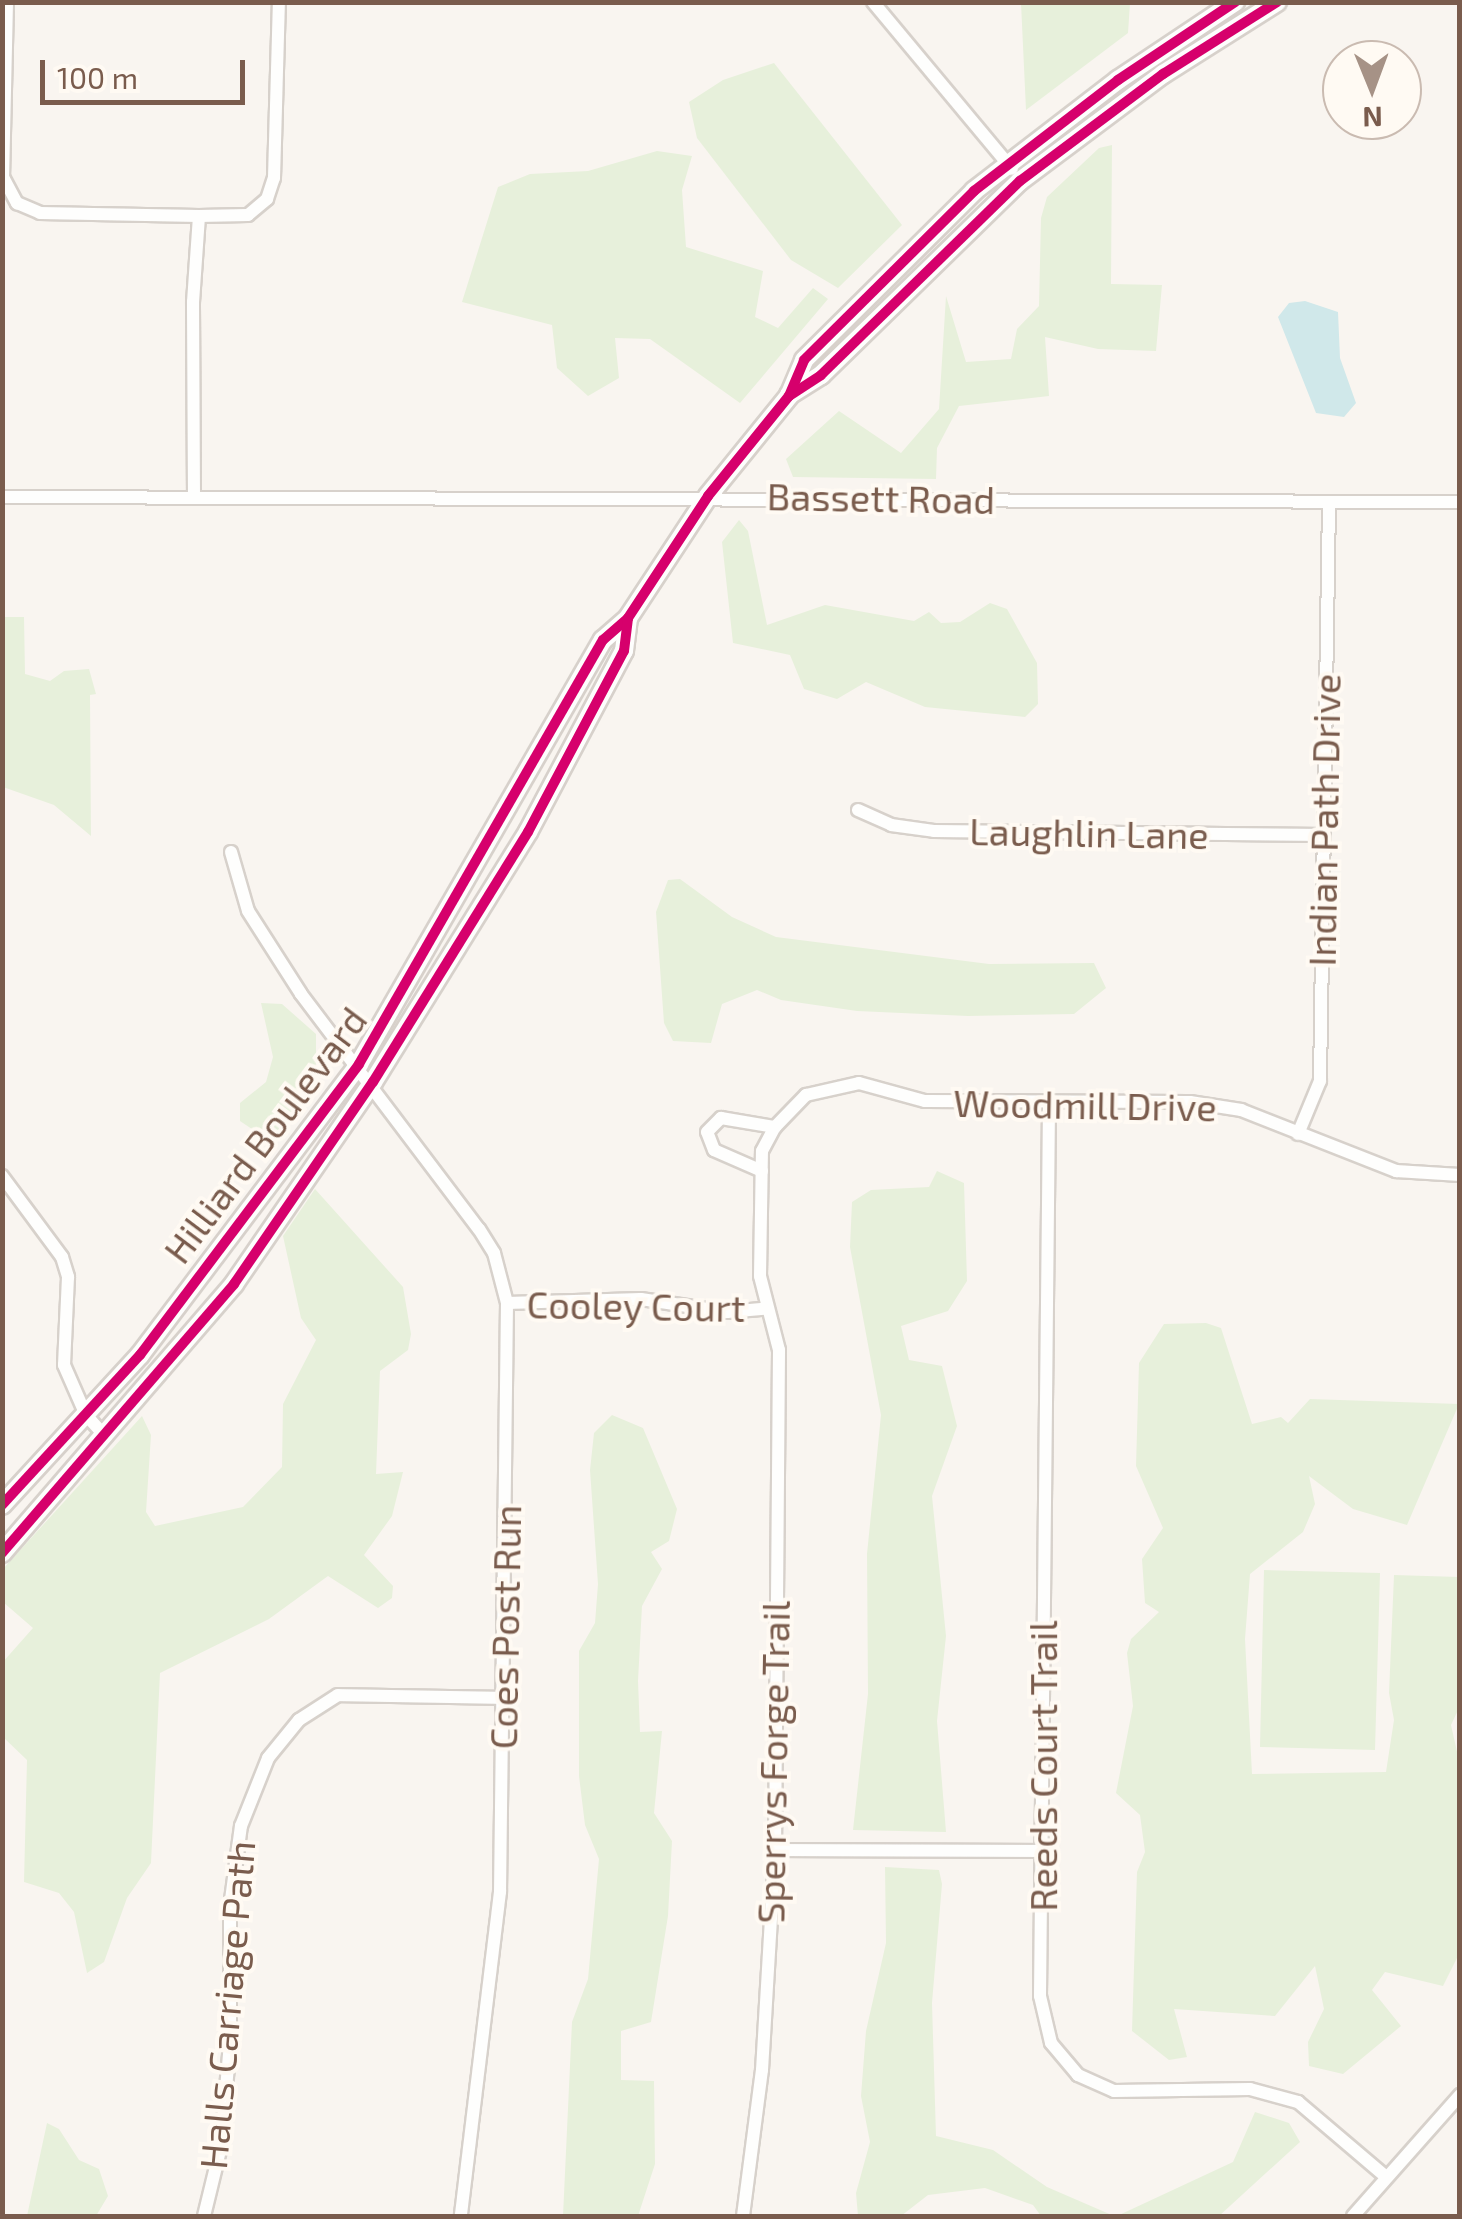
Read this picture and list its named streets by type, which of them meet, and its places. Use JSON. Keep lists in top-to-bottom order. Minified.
{"streets":{"main road":["Hilliard Boulevard"],"street":["Bassett Road","Indian Path Drive","Laughlin Lane","Woodmill Drive","Cooley Court","Coes Post Run","Sperrys Forge Trail","Reeds Court Trail","Halls Carriage Path"]},"crossings":[["Bassett Road","Indian Path Drive"],["Bassett Road","Hilliard Boulevard"],["Indian Path Drive","Laughlin Lane"],["Indian Path Drive","Woodmill Drive"],["Woodmill Drive","Sperrys Forge Trail"],["Woodmill Drive","Reeds Court Trail"],["Hilliard Boulevard","Coes Post Run"],["Cooley Court","Coes Post Run"],["Cooley Court","Sperrys Forge Trail"],["Coes Post Run","Halls Carriage Path"]],"scale_bar":"100 m","north":"bottom"}
